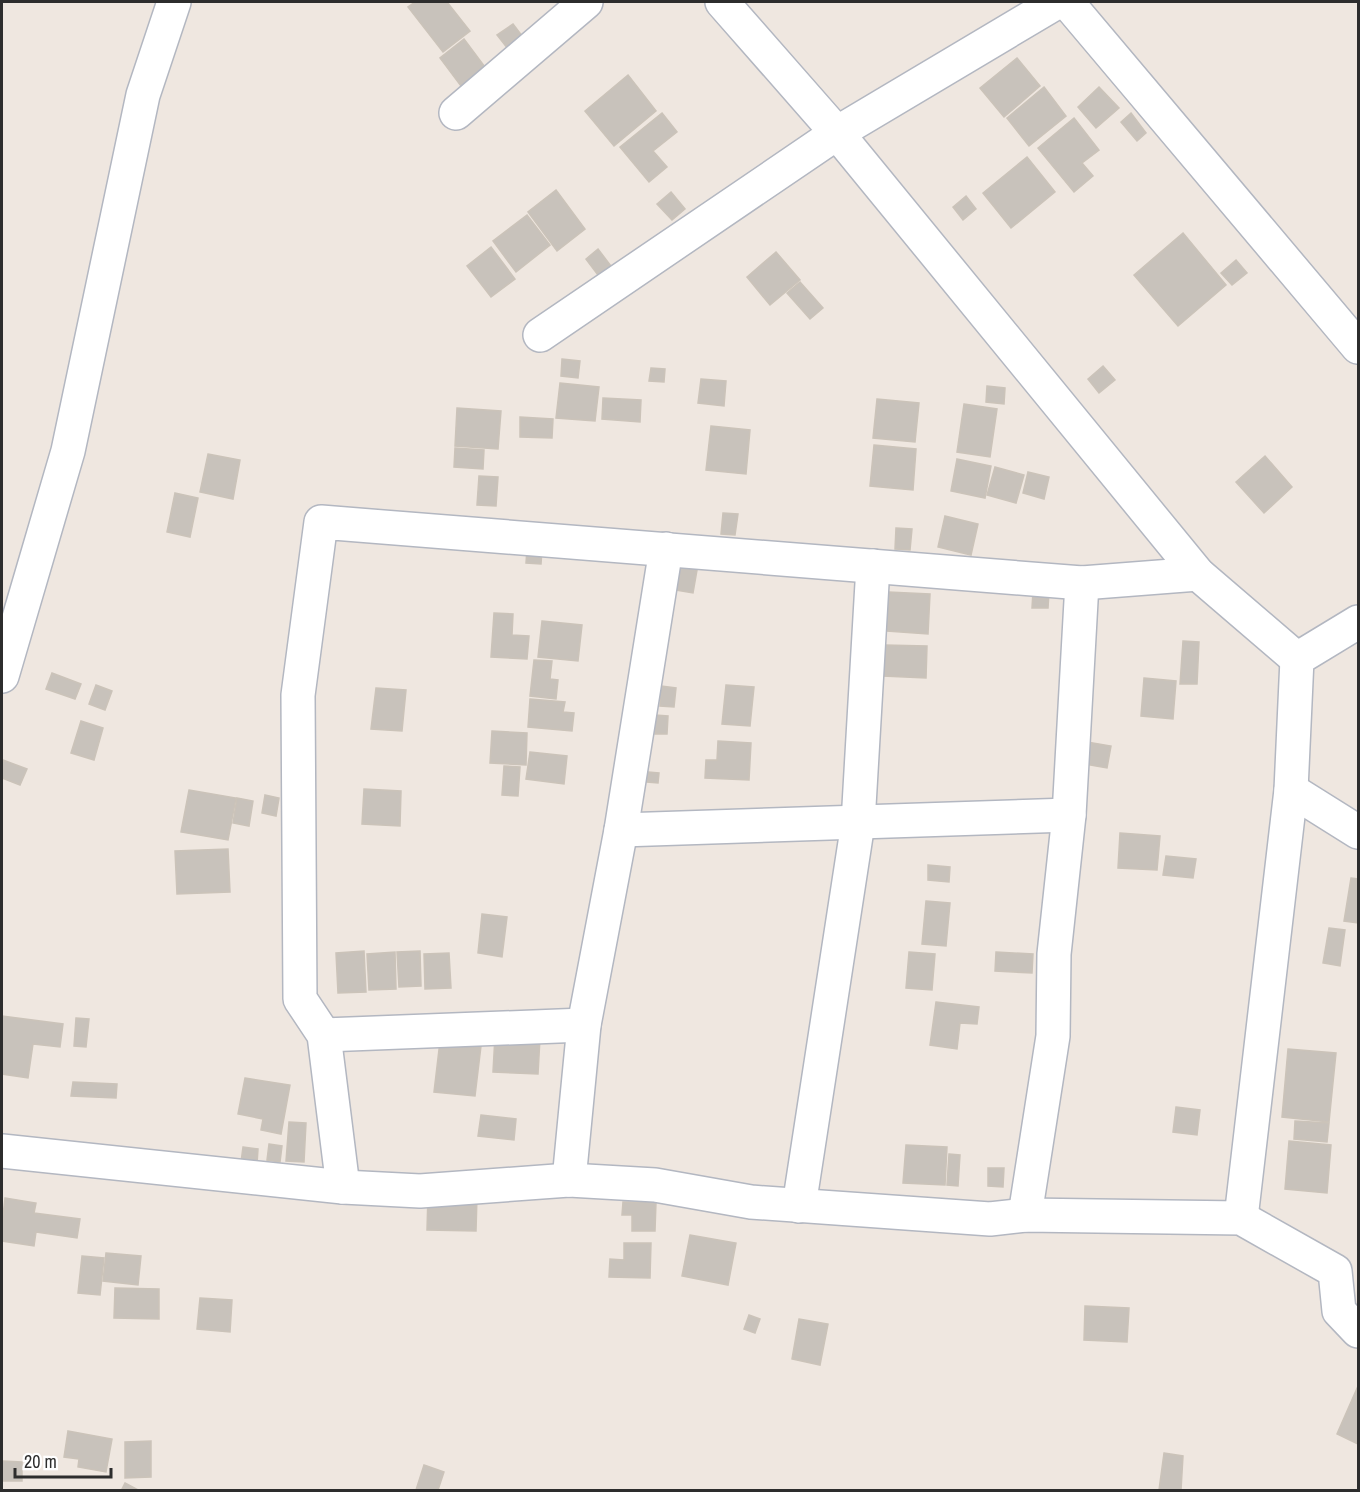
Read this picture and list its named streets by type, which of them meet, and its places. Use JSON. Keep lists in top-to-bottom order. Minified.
{"scale_bar":"20 m"}
